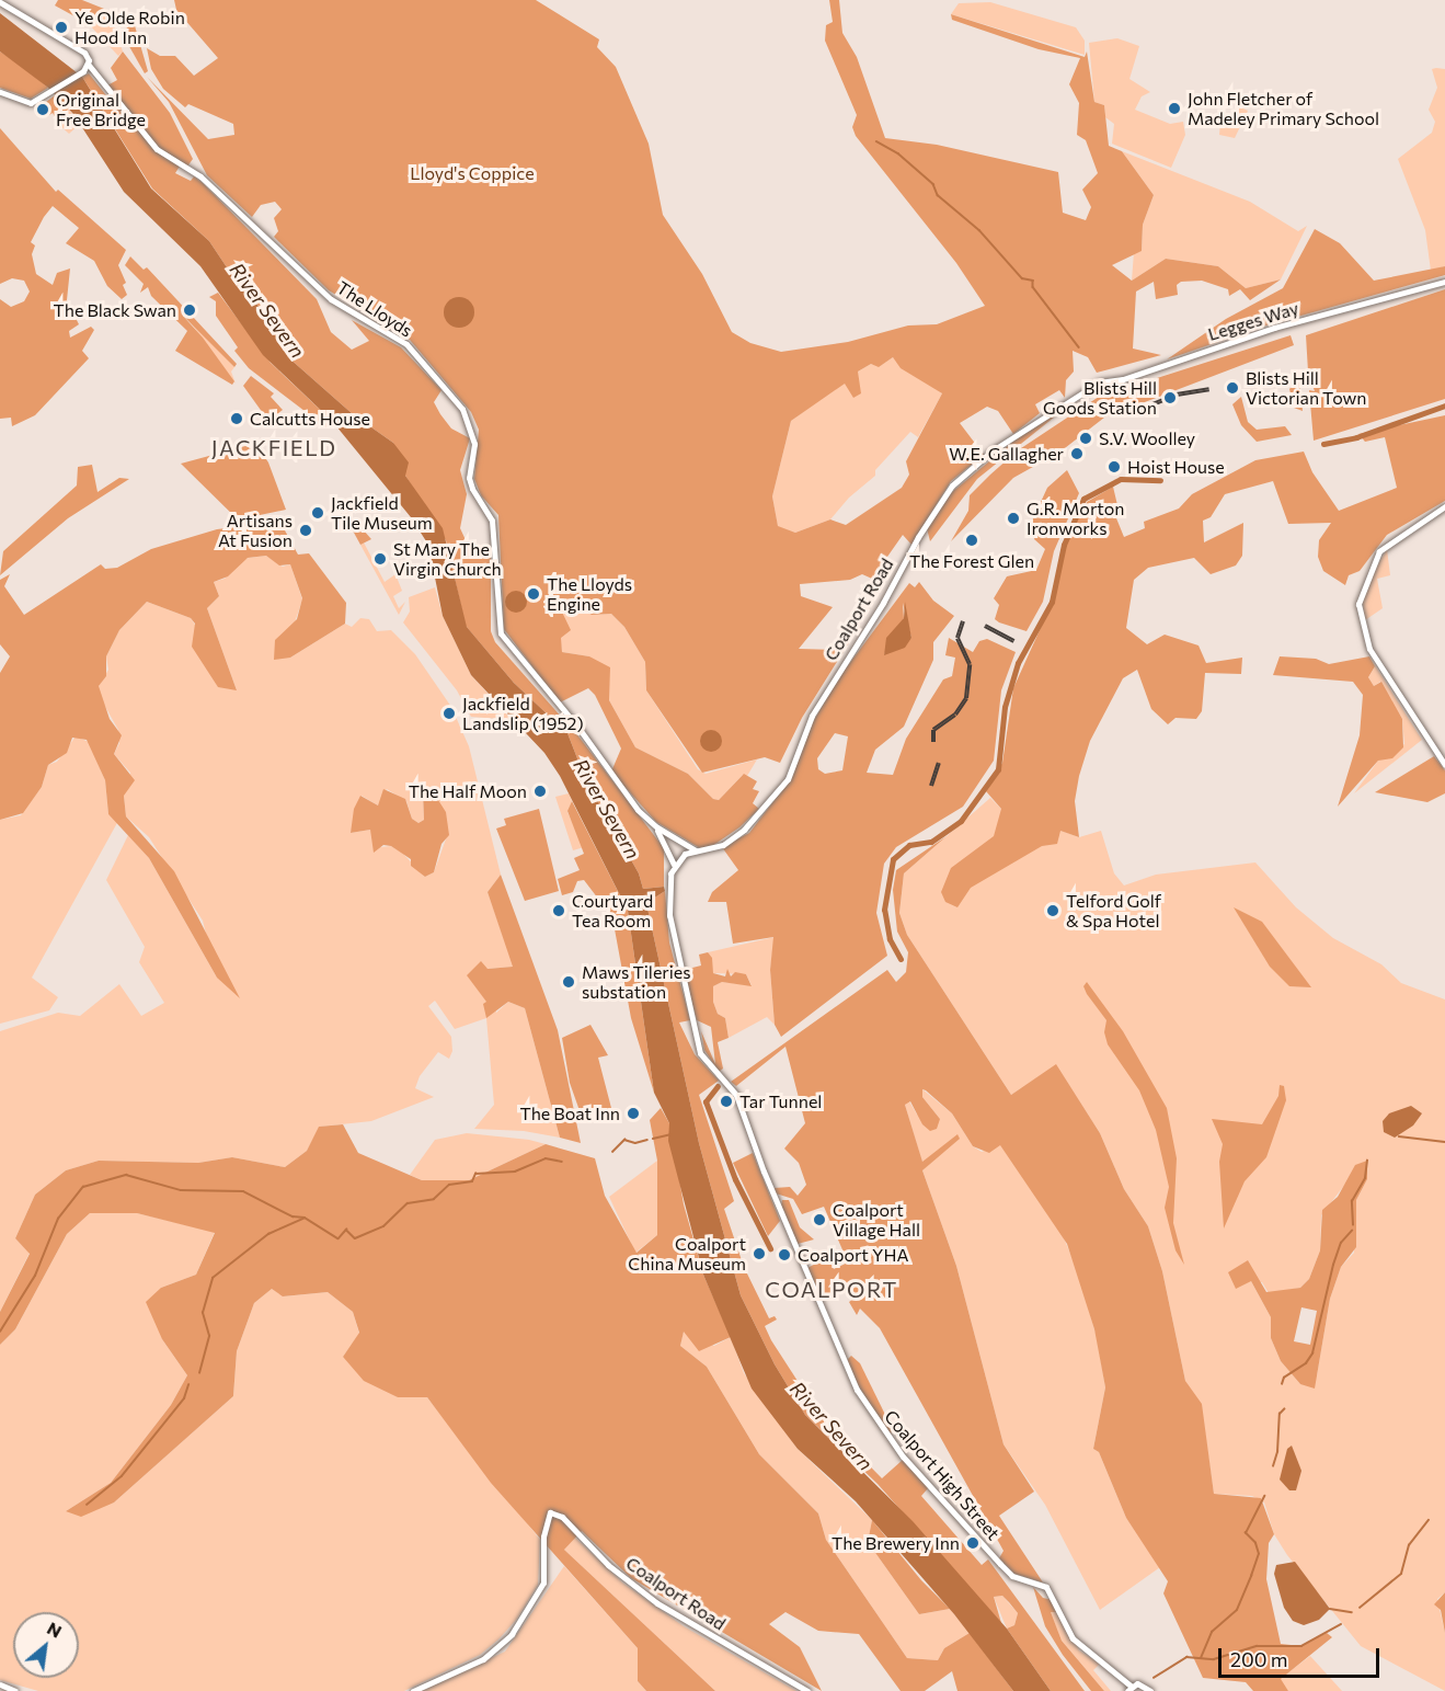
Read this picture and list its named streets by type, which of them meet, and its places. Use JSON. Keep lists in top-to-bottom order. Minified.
{"streets":{"street":["The Lloyds","Legges Way","Coalport Road","Coalport High Street"]},"crossings":[["The Lloyds","Coalport Road"],["Legges Way","Coalport Road"]],"districts":["JACKFIELD","COALPORT"],"water":["River Severn"],"parks":["Lloyd's Coppice"],"places":["Ye Olde Robin Hood Inn","John Fletcher of Madeley Primary School","Original Free Bridge","The Black Swan","Blists Hill Victorian Town","Blists Hill Goods Station","Calcutts House","S.V. Woolley","W.E. Gallagher","Hoist House","Jackfield Tile Museum","G.R. Morton Ironworks","Artisans At Fusion","The Forest Glen","St Mary The Virgin Church","The Lloyds Engine","Jackfield Landslip (1952)","The Half Moon","Courtyard Tea Room","Telford Golf & Spa Hotel","Maws Tileries substation","Tar Tunnel","The Boat Inn","Coalport Village Hall","Coalport China Museum","Coalport YHA","The Brewery Inn"],"scale_bar":"200 m","north":"top right"}
